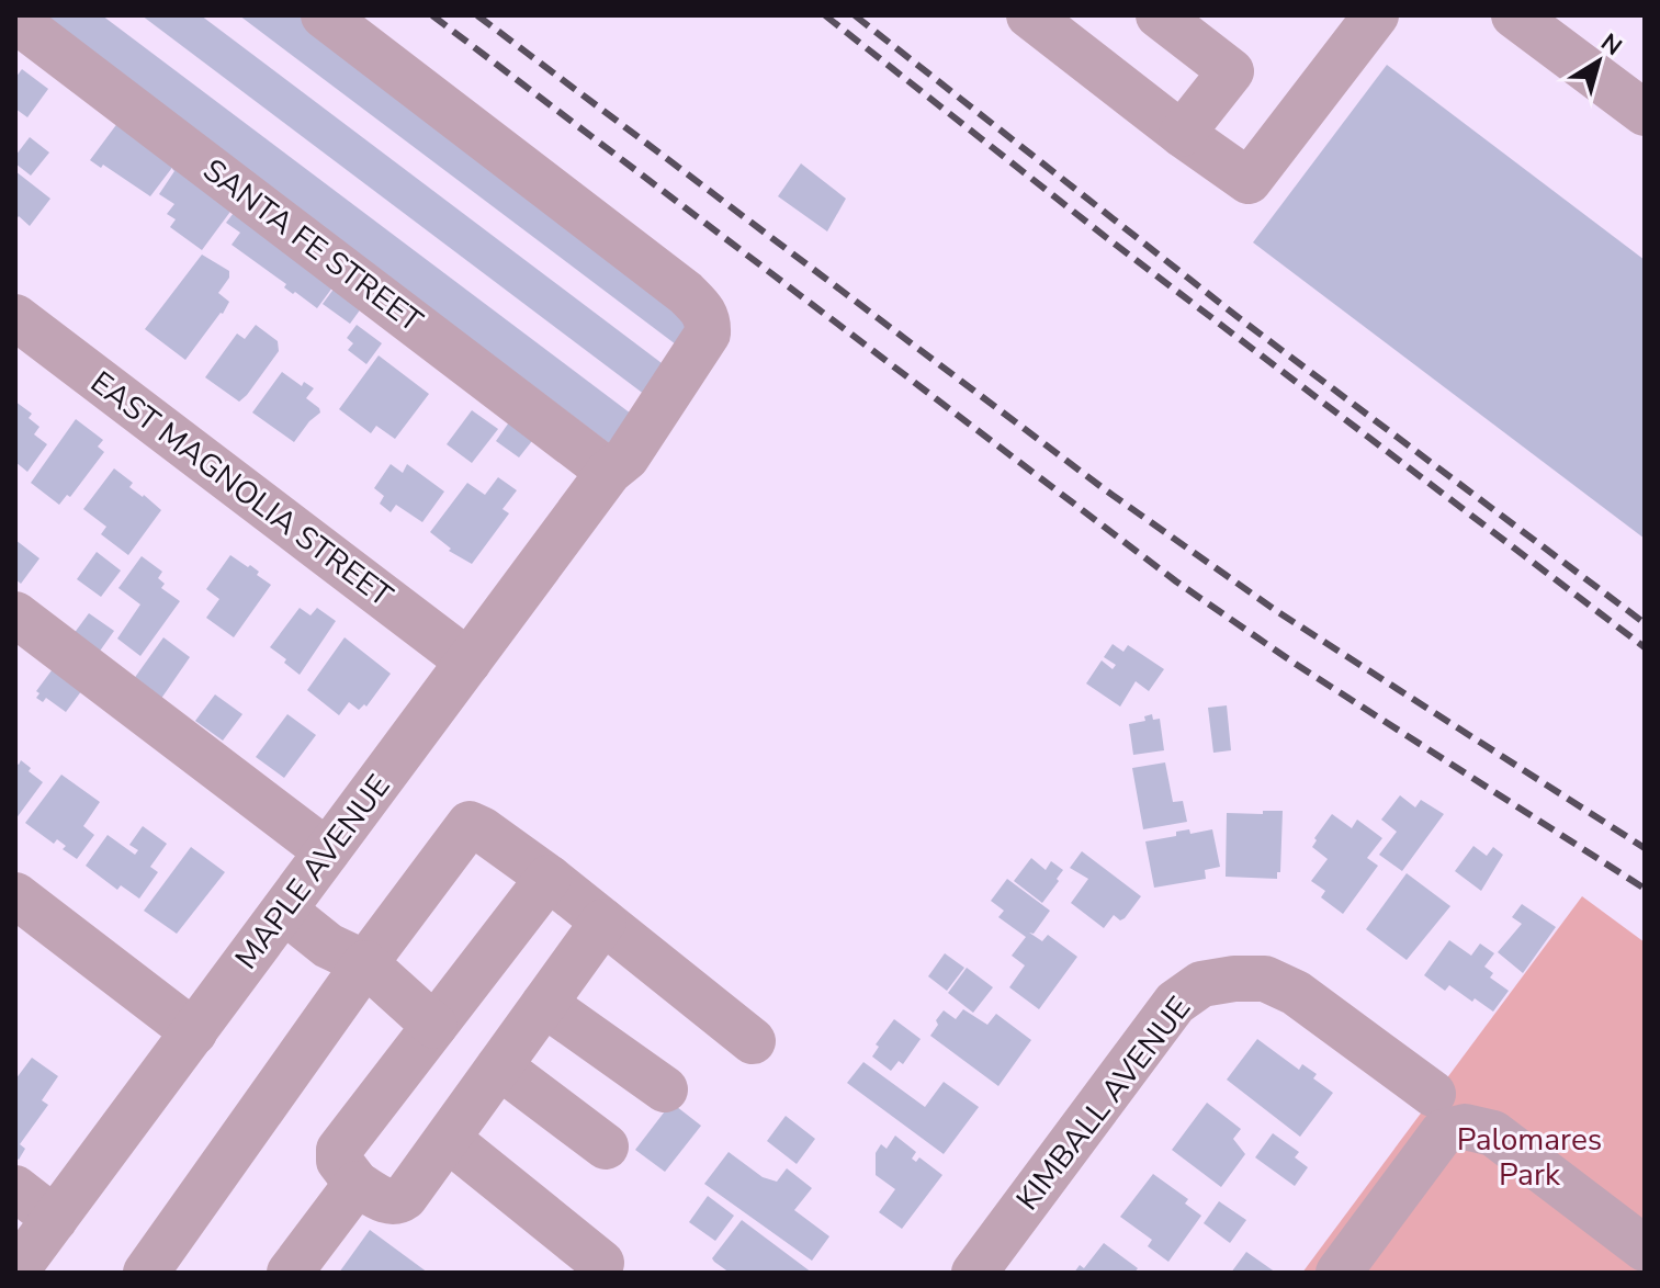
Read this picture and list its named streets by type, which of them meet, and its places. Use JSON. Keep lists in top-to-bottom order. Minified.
{"streets":{"street":["SANTA FE STREET","EAST MAGNOLIA STREET","MAPLE AVENUE","KIMBALL AVENUE"]},"crossings":[["SANTA FE STREET","MAPLE AVENUE"],["EAST MAGNOLIA STREET","MAPLE AVENUE"]],"parks":["Palomares Park"],"north":"top right"}
